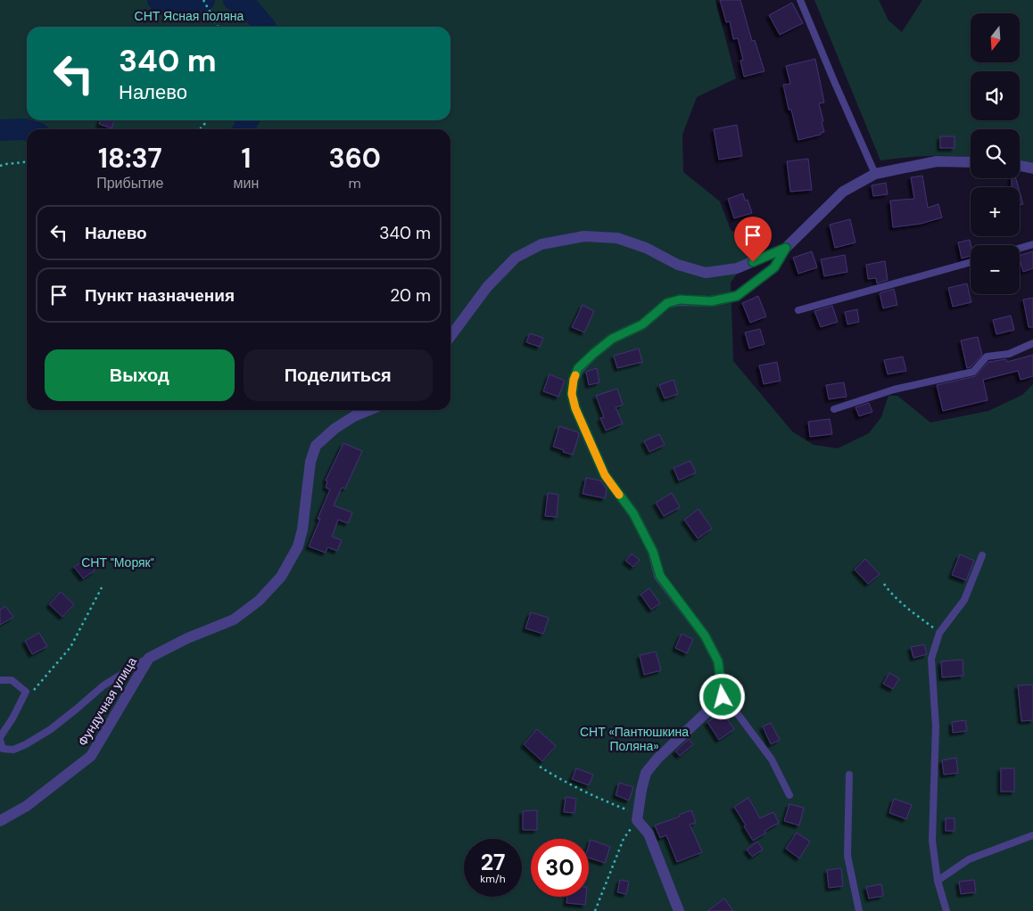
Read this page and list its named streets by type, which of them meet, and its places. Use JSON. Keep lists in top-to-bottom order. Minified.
{"streets":{"street":["Фундучная улица"]},"parks":["СНТ Ясная поляна","СНТ \"Моряк\"","СНТ «Пантюшкина Поляна»"],"north":"bottom","page":{"map_buttons":["+","−"],"turn":["340 m","Налево"],"eta":["18:37","Прибытие","1","мин","360","m"],"list":[{"name":"Налево","value":"340 m"},{"name":"Пункт назначения","value":"20 m"}],"buttons":["Выход","Поделиться"],"speed":"27 km/h","limit":"30"}}
